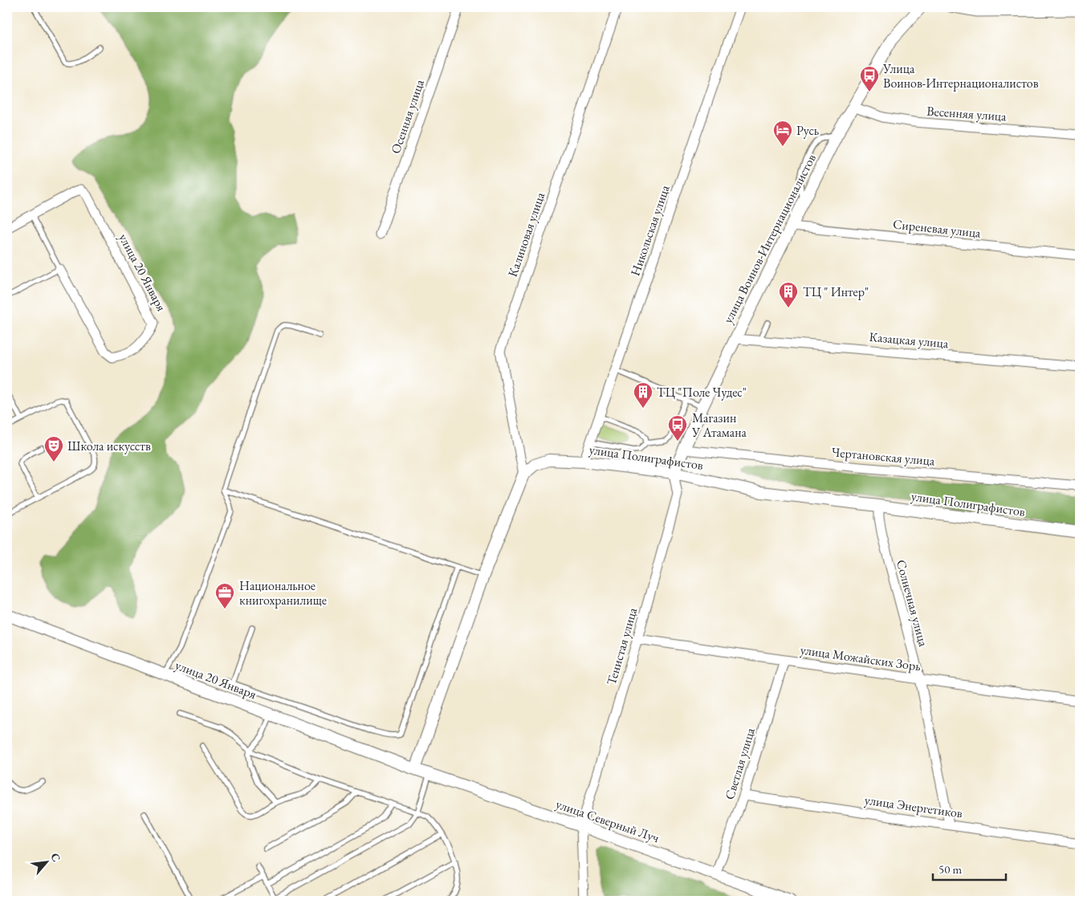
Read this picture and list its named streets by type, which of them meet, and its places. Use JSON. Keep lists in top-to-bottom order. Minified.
{"streets":{"street":["Весенняя улица","Осенняя улица","Сиреневая улица","Никольская улица","Калиновая улица","улица Воинов-Интернационалистов","улица 20 Января","Казацкая улица","Чертановская улица","улица Полиграфистов","Солнечная улица","Тенистая улица","улица Можайских Зорь","Светлая улица","улица Энергетиков","улица Северный Луч"]},"crossings":[["Весенняя улица","улица Воинов-Интернационалистов"],["Сиреневая улица","улица Воинов-Интернационалистов"],["Никольская улица","улица Полиграфистов"],["Калиновая улица","улица Полиграфистов"],["улица Воинов-Интернационалистов","Казацкая улица"],["улица Воинов-Интернационалистов","Чертановская улица"],["улица Воинов-Интернационалистов","улица Полиграфистов"],["улица Воинов-Интернационалистов","Тенистая улица"],["улица 20 Января","улица Северный Луч"],["улица Полиграфистов","Солнечная улица"],["улица Полиграфистов","Тенистая улица"],["Солнечная улица","улица Можайских Зорь"],["Солнечная улица","улица Энергетиков"],["Тенистая улица","улица Можайских Зорь"],["Тенистая улица","улица Северный Луч"],["улица Можайских Зорь","Светлая улица"],["Светлая улица","улица Энергетиков"],["Светлая улица","улица Северный Луч"]],"places":{"bus stop":["Улица Воинов-Интернационалистов","Магазин У Атамана"],"hotel":["Русь"],"building":["ТЦ \" Интер\"","ТЦ \"Поле Чудес\""],"theatre":["Школа искусств"],"office":["Национальное книгохранилище"]},"scale_bar":"50 m","north":"top right"}
